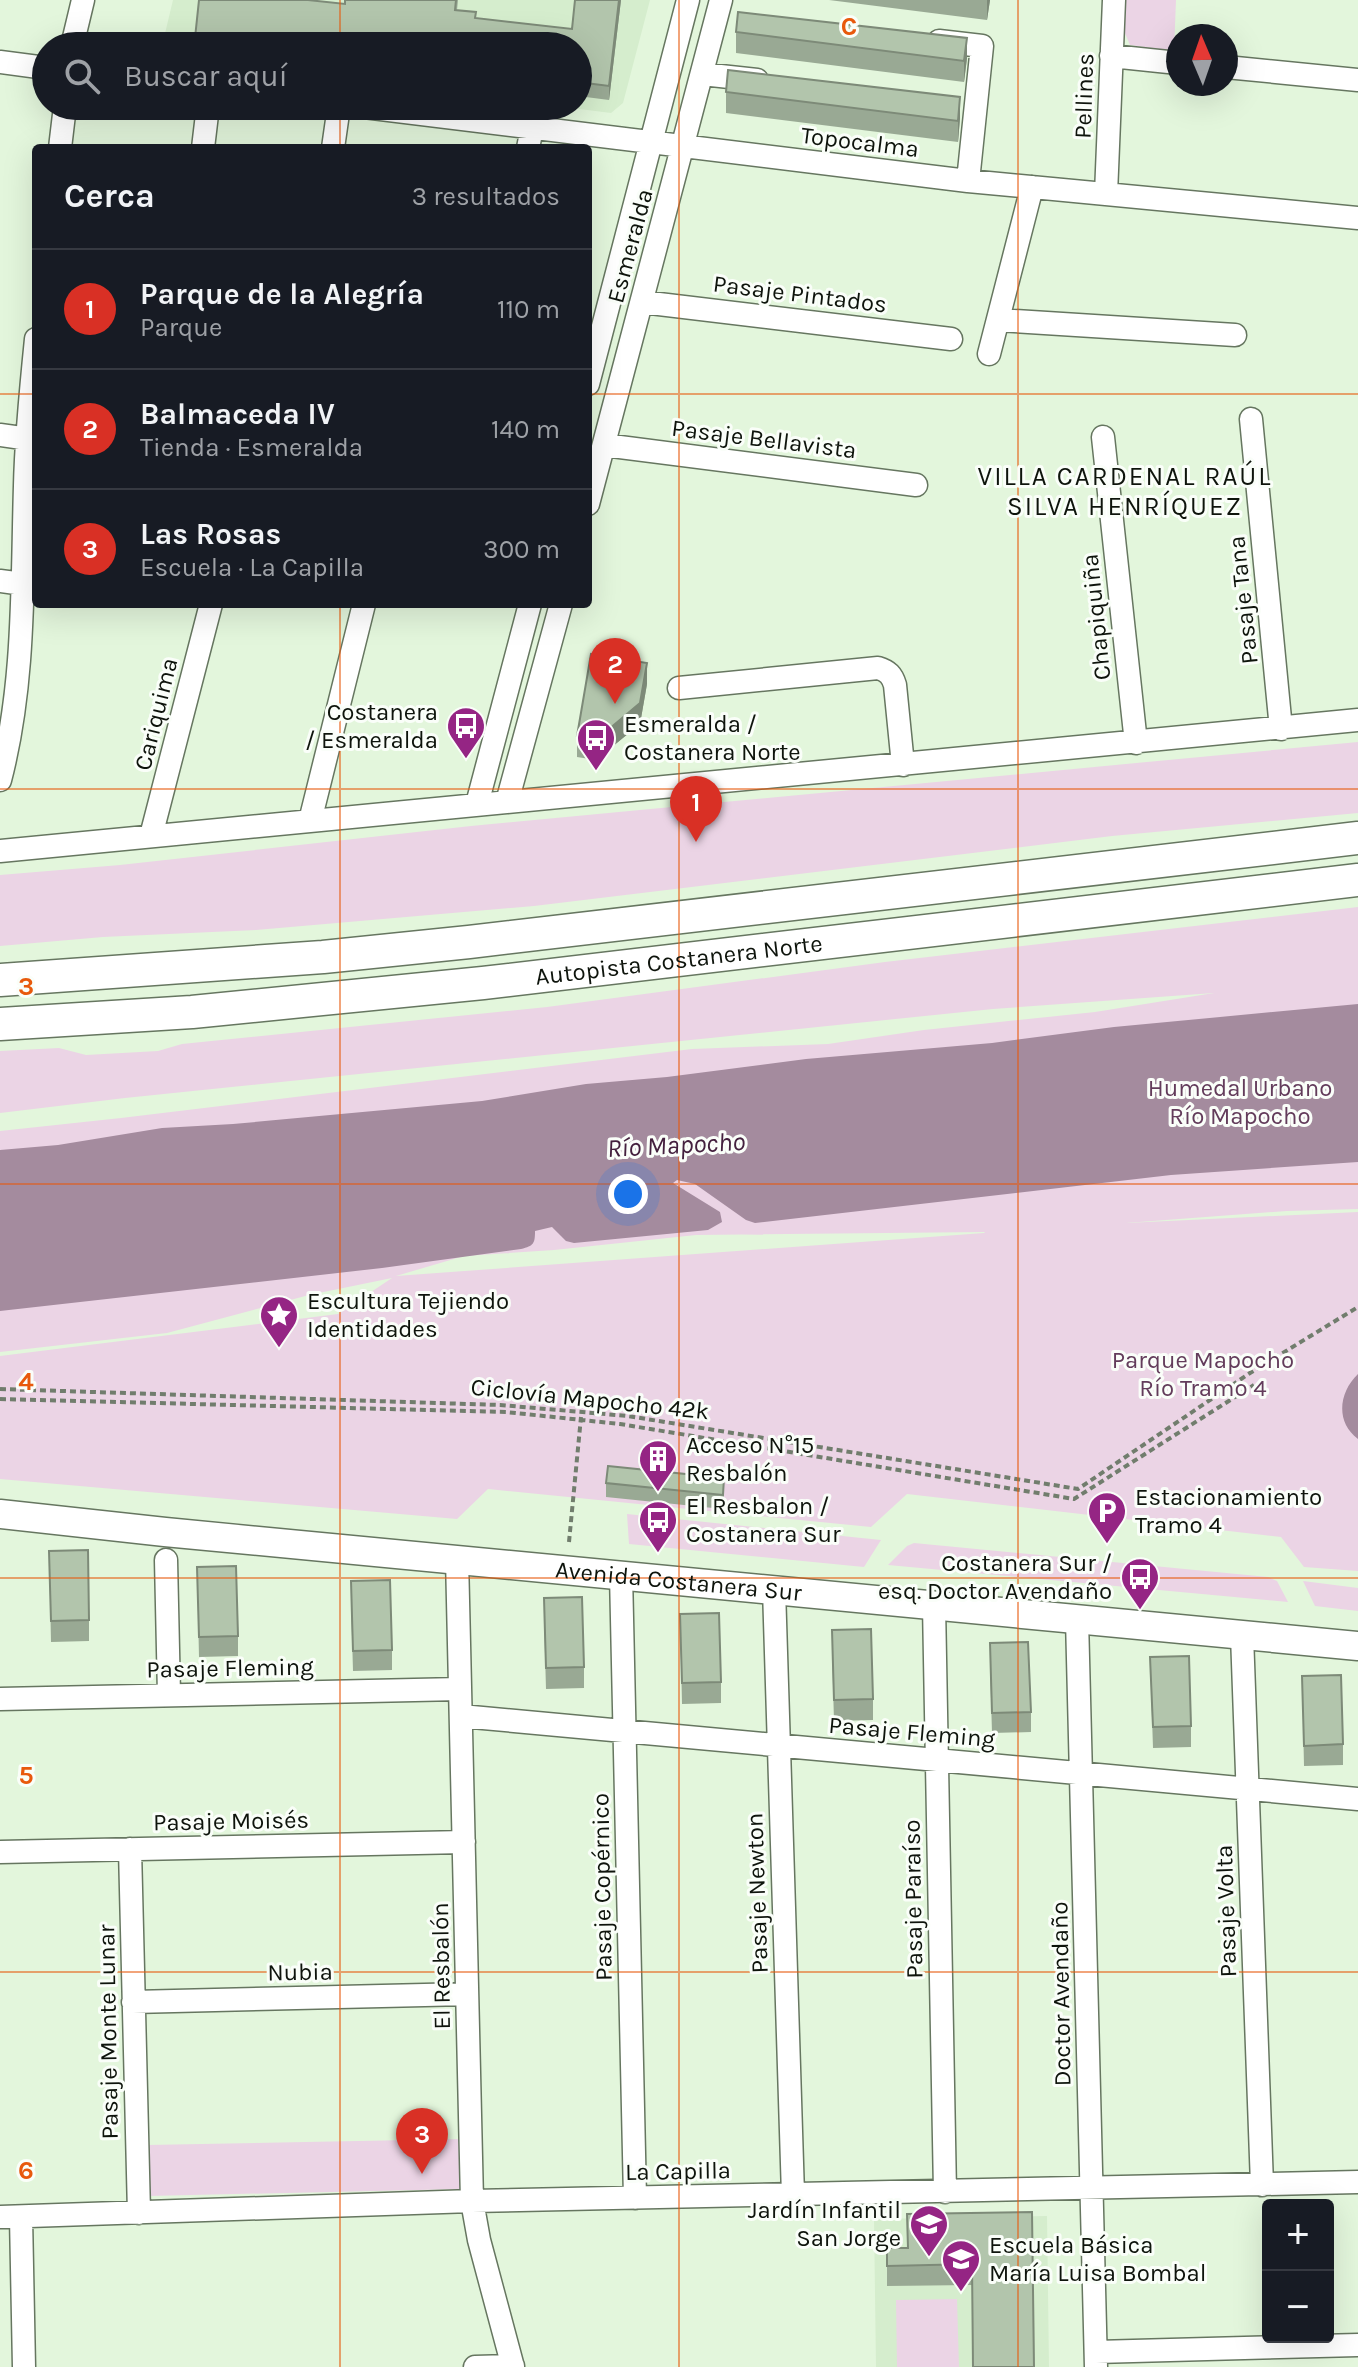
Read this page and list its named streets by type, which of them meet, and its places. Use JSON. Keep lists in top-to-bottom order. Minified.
{"streets":{"highway":["Autopista Costanera Norte"],"main road":["Avenida Costanera Sur"],"street":["Pellines","Topocalma","Esmeralda","Pasaje Pintados","Pasaje Bellavista","Pasaje Tana","Chapiquiña","Cariquima","Pasaje Fleming","Pasaje Moisés","Pasaje Copérnico","Pasaje Newton","Pasaje Paraíso","Pasaje Volta","El Resbalón","Nubia","Doctor Avendaño","Pasaje Monte Lunar","La Capilla"],"path":["Ciclovía Mapocho 42k"]},"crossings":[["Pellines","Topocalma"],["Topocalma","Esmeralda"],["Esmeralda","Pasaje Pintados"],["Esmeralda","Pasaje Bellavista"],["Avenida Costanera Sur","Pasaje Copérnico"],["Avenida Costanera Sur","Pasaje Newton"],["Avenida Costanera Sur","Pasaje Paraíso"],["Avenida Costanera Sur","Pasaje Volta"],["Avenida Costanera Sur","El Resbalón"],["Avenida Costanera Sur","Doctor Avendaño"],["Pasaje Fleming","Pasaje Copérnico"],["Pasaje Fleming","Pasaje Newton"],["Pasaje Fleming","Pasaje Paraíso"],["Pasaje Fleming","Pasaje Volta"],["Pasaje Fleming","El Resbalón"],["Pasaje Fleming","Doctor Avendaño"],["Pasaje Moisés","El Resbalón"],["Pasaje Moisés","Pasaje Monte Lunar"],["Pasaje Copérnico","La Capilla"],["Pasaje Newton","La Capilla"],["Pasaje Paraíso","La Capilla"],["Pasaje Volta","La Capilla"],["El Resbalón","Nubia"],["El Resbalón","La Capilla"],["Nubia","Pasaje Monte Lunar"],["Doctor Avendaño","La Capilla"],["Pasaje Monte Lunar","La Capilla"]],"districts":["VILLA CARDENAL RAÚL SILVA HENRÍQUEZ"],"water":["Río Mapocho"],"parks":["Humedal Urbano Río Mapocho","Parque Mapocho Río Tramo 4"],"places":{"bus stop":["Costanera / Esmeralda","Esmeralda / Costanera Norte","El Resbalon / Costanera Sur","Costanera Sur / esq. Doctor Avendaño"],"place":["Escultura Tejiendo Identidades"],"building":["Acceso N°15 Resbalón"],"parking":["Estacionamiento Tramo 4"],"school or university":["Jardín Infantil San Jorge","Escuela Básica María Luisa Bombal"]},"north":"top","page":{"search":"Buscar aquí","heading":["Cerca","3 resultados"],"list":[{"mark":"1","name":"Parque de la Alegría","note":"Parque","value":"110 m"},{"mark":"2","name":"Balmaceda IV","note":"Tienda · Esmeralda","value":"140 m"},{"mark":"3","name":"Las Rosas","note":"Escuela · La Capilla","value":"300 m"}],"pins":["2","1","3"],"map_buttons":["+","−"]},"grid":{"columns":["C"],"rows":["3","4","5","6"]}}
